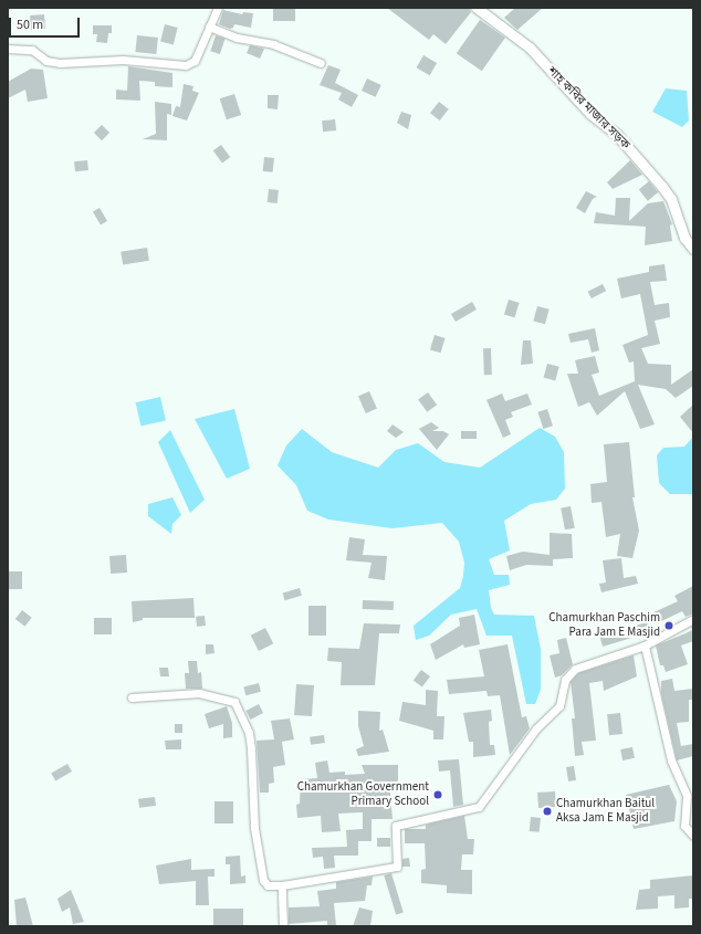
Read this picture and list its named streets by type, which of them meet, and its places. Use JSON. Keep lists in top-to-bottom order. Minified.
{"streets":{"street":["শাহ কবির মাজার সড়ক"]},"places":["Chamurkhan Paschim Para Jam E Masjid","Chamurkhan Government Primary School","Chamurkhan Baitul Aksa Jam E Masjid"],"scale_bar":"50 m"}
